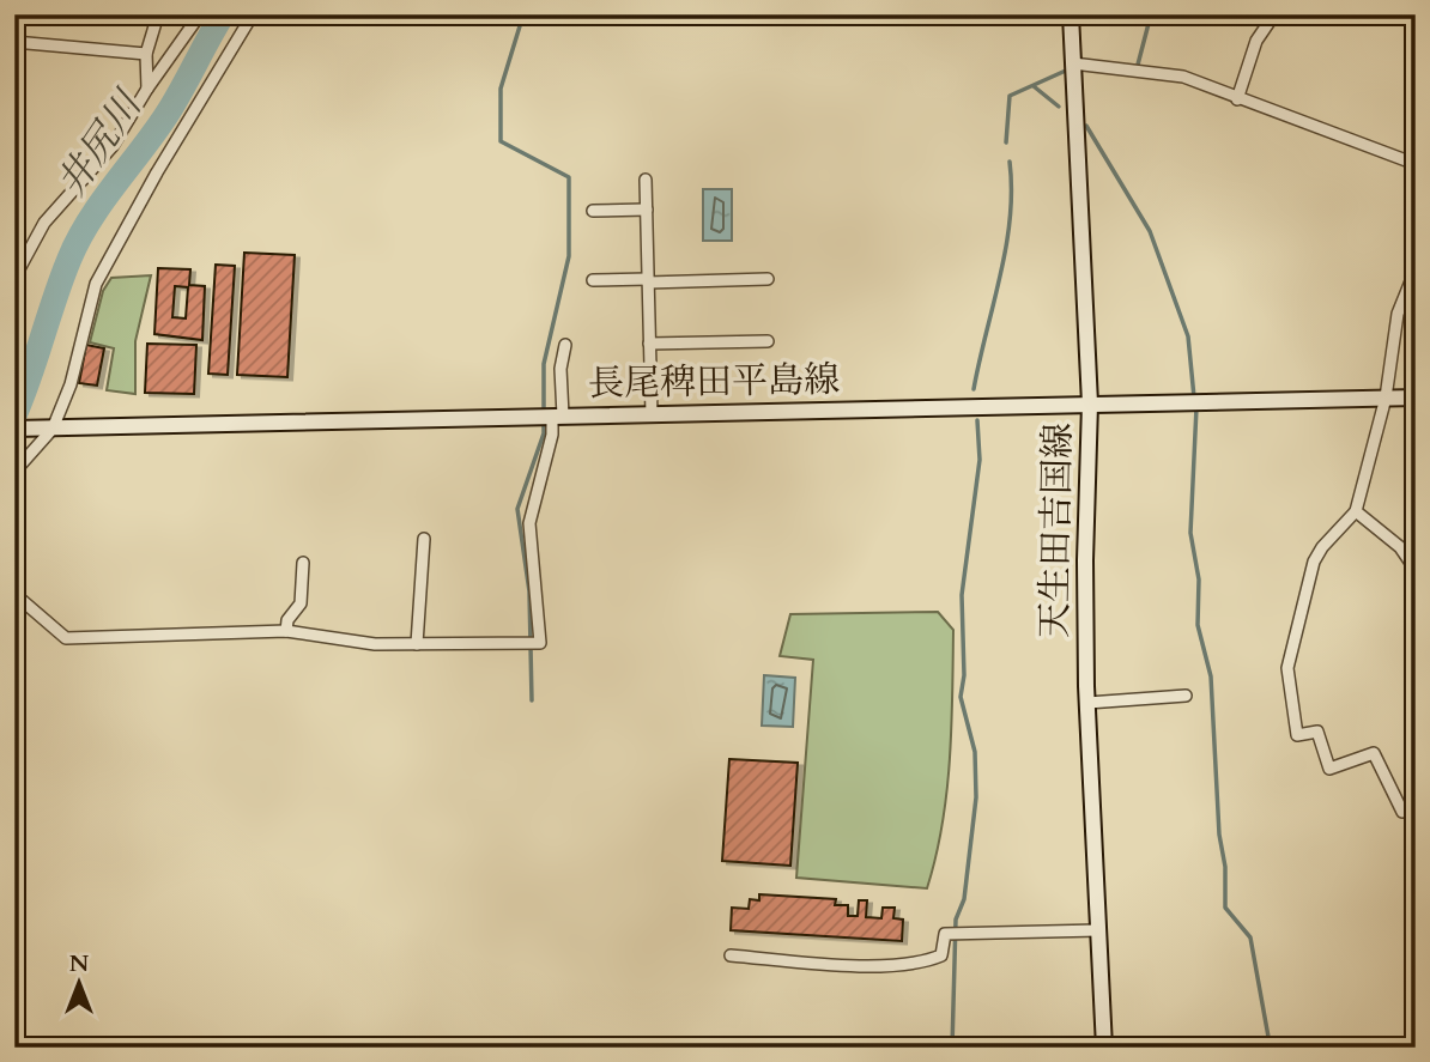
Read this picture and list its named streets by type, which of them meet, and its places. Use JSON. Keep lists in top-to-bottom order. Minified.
{"streets":{"main road":["長尾稗田平島線","天生田吉国線"]},"crossings":[["長尾稗田平島線","天生田吉国線"]],"water":["井尻川"],"north":"top"}
